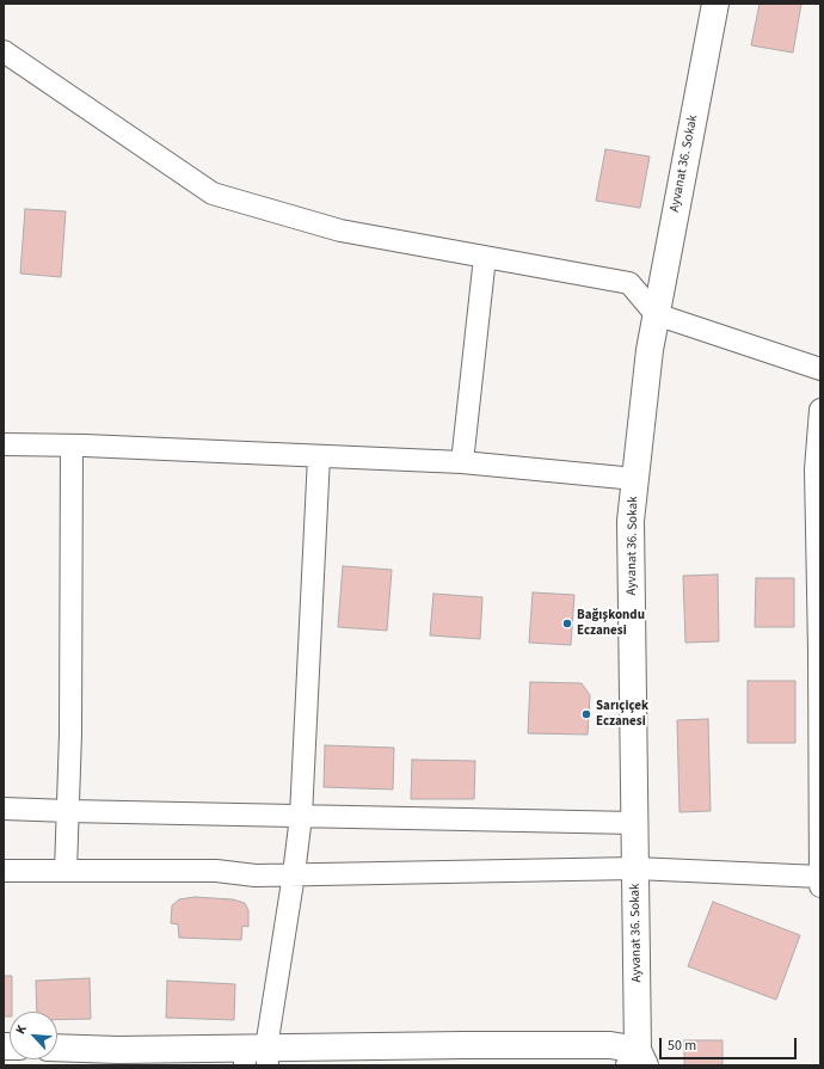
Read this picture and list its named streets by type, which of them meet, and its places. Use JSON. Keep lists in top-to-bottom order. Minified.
{"streets":{"street":["Ayvanat 36. Sokak"]},"places":["Bağışkondu Eczanesi","Sarıçiçek Eczanesi"],"scale_bar":"50 m","north":"top left"}
